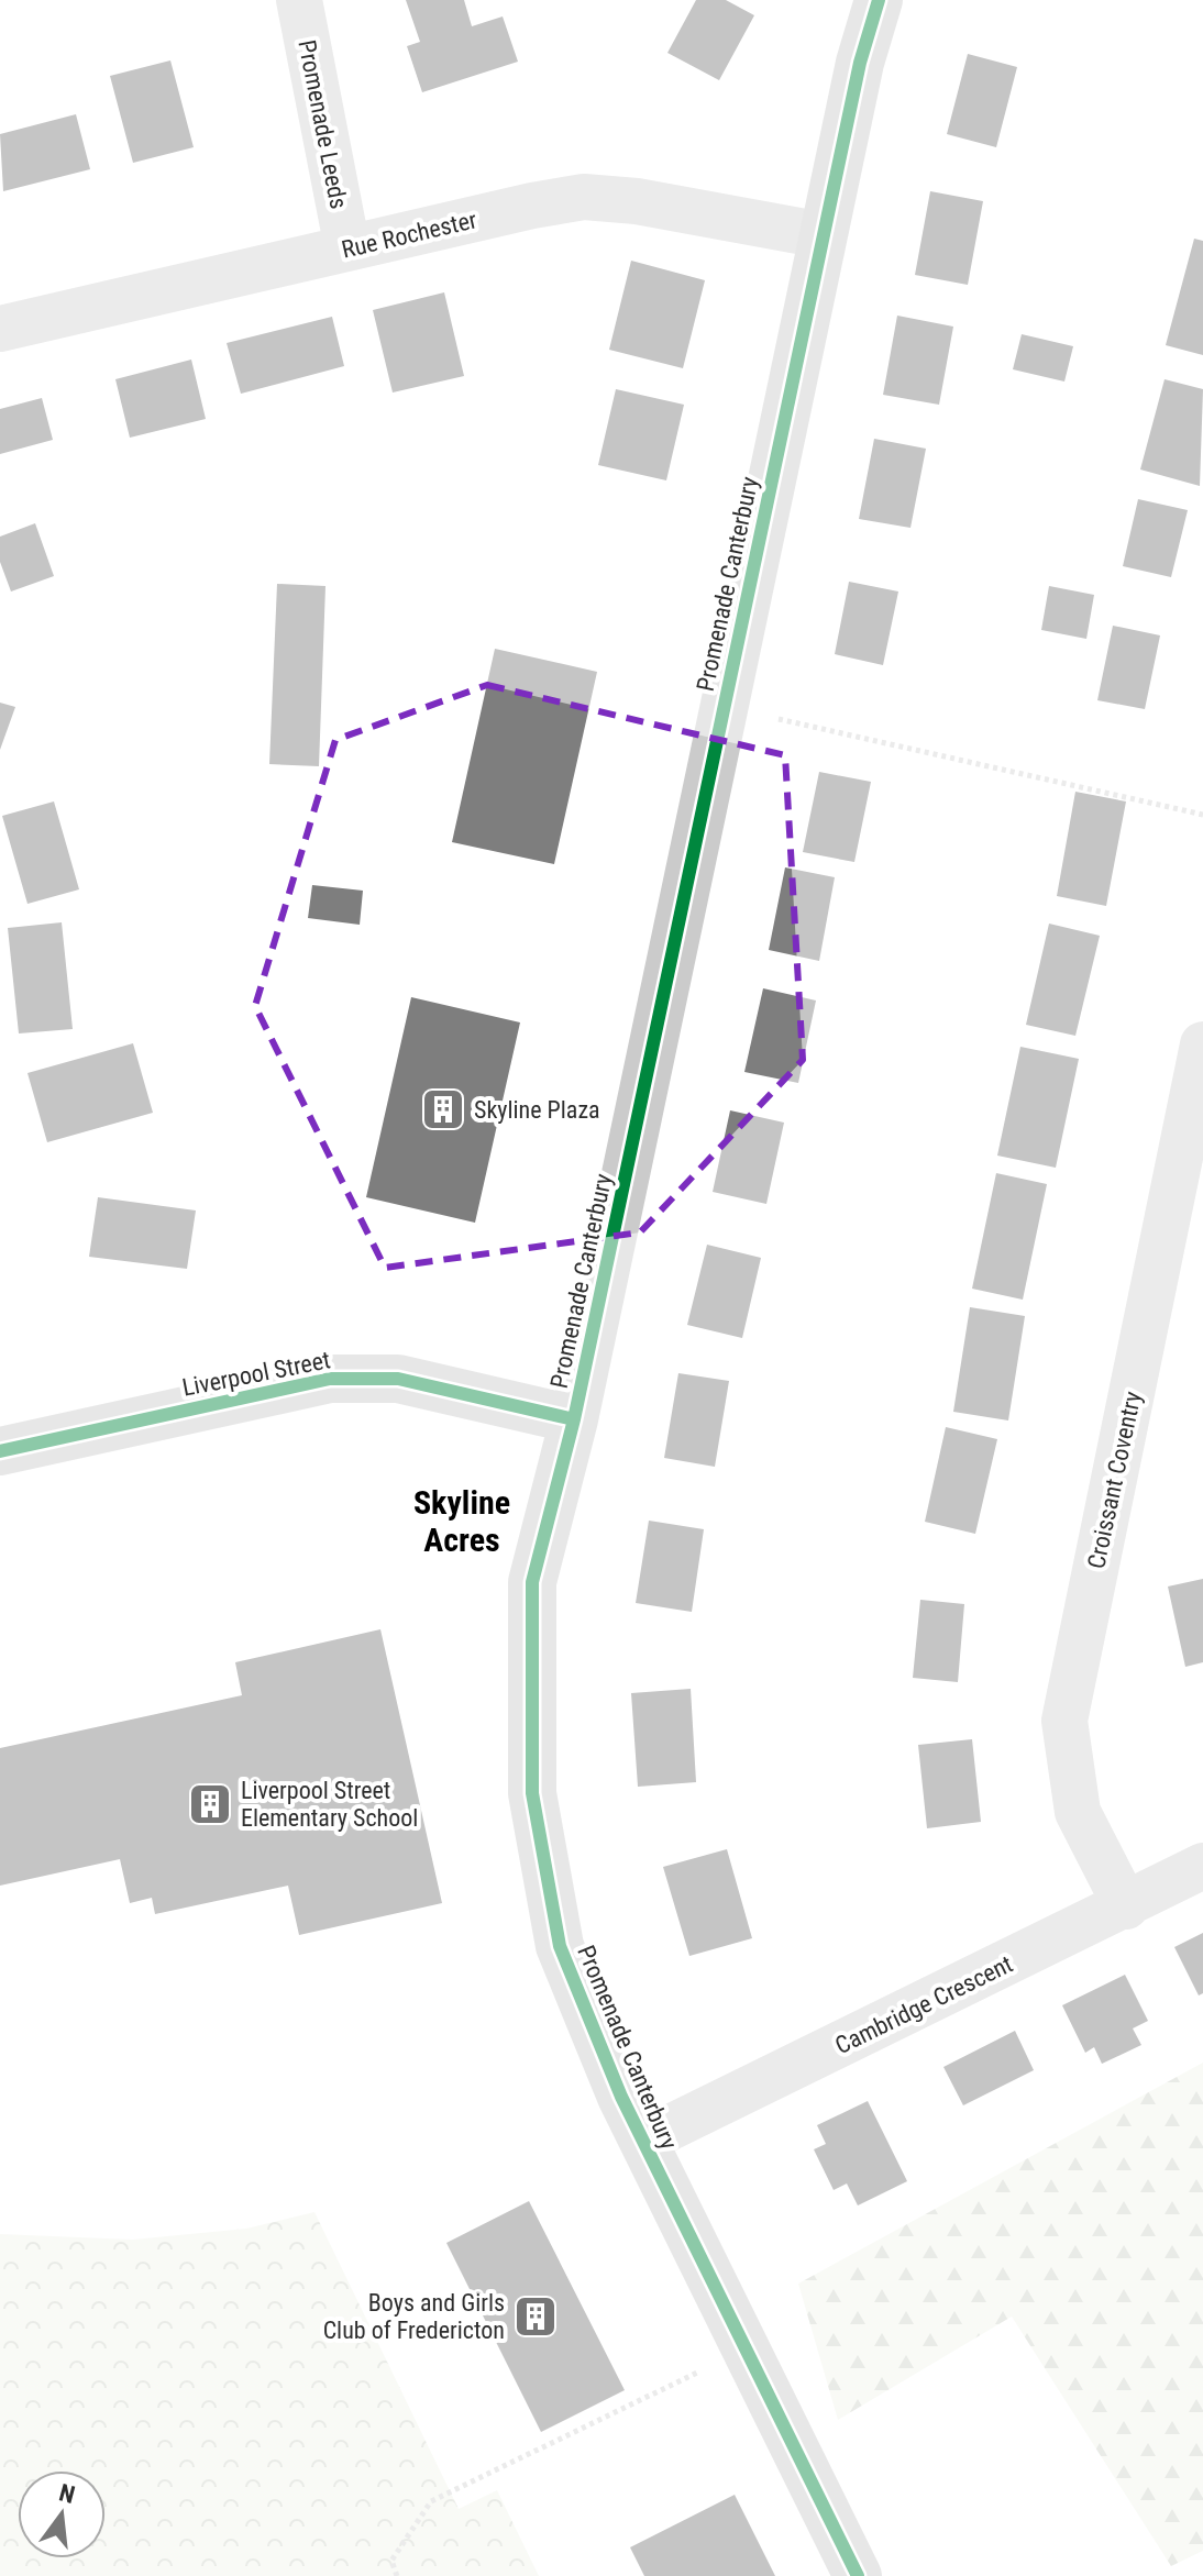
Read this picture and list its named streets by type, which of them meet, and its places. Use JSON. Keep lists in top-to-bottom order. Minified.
{"streets":{"street":["Promenade Leeds","Rue Rochester","Promenade Canterbury","Liverpool Street","Croissant Coventry","Cambridge Crescent"]},"crossings":[["Promenade Leeds","Rue Rochester"],["Rue Rochester","Promenade Canterbury"],["Promenade Canterbury","Liverpool Street"],["Promenade Canterbury","Cambridge Crescent"],["Croissant Coventry","Cambridge Crescent"]],"districts":["Skyline Acres"],"places":{"building":["Skyline Plaza","Liverpool Street Elementary School","Boys and Girls Club of Fredericton"]},"north":"top"}
